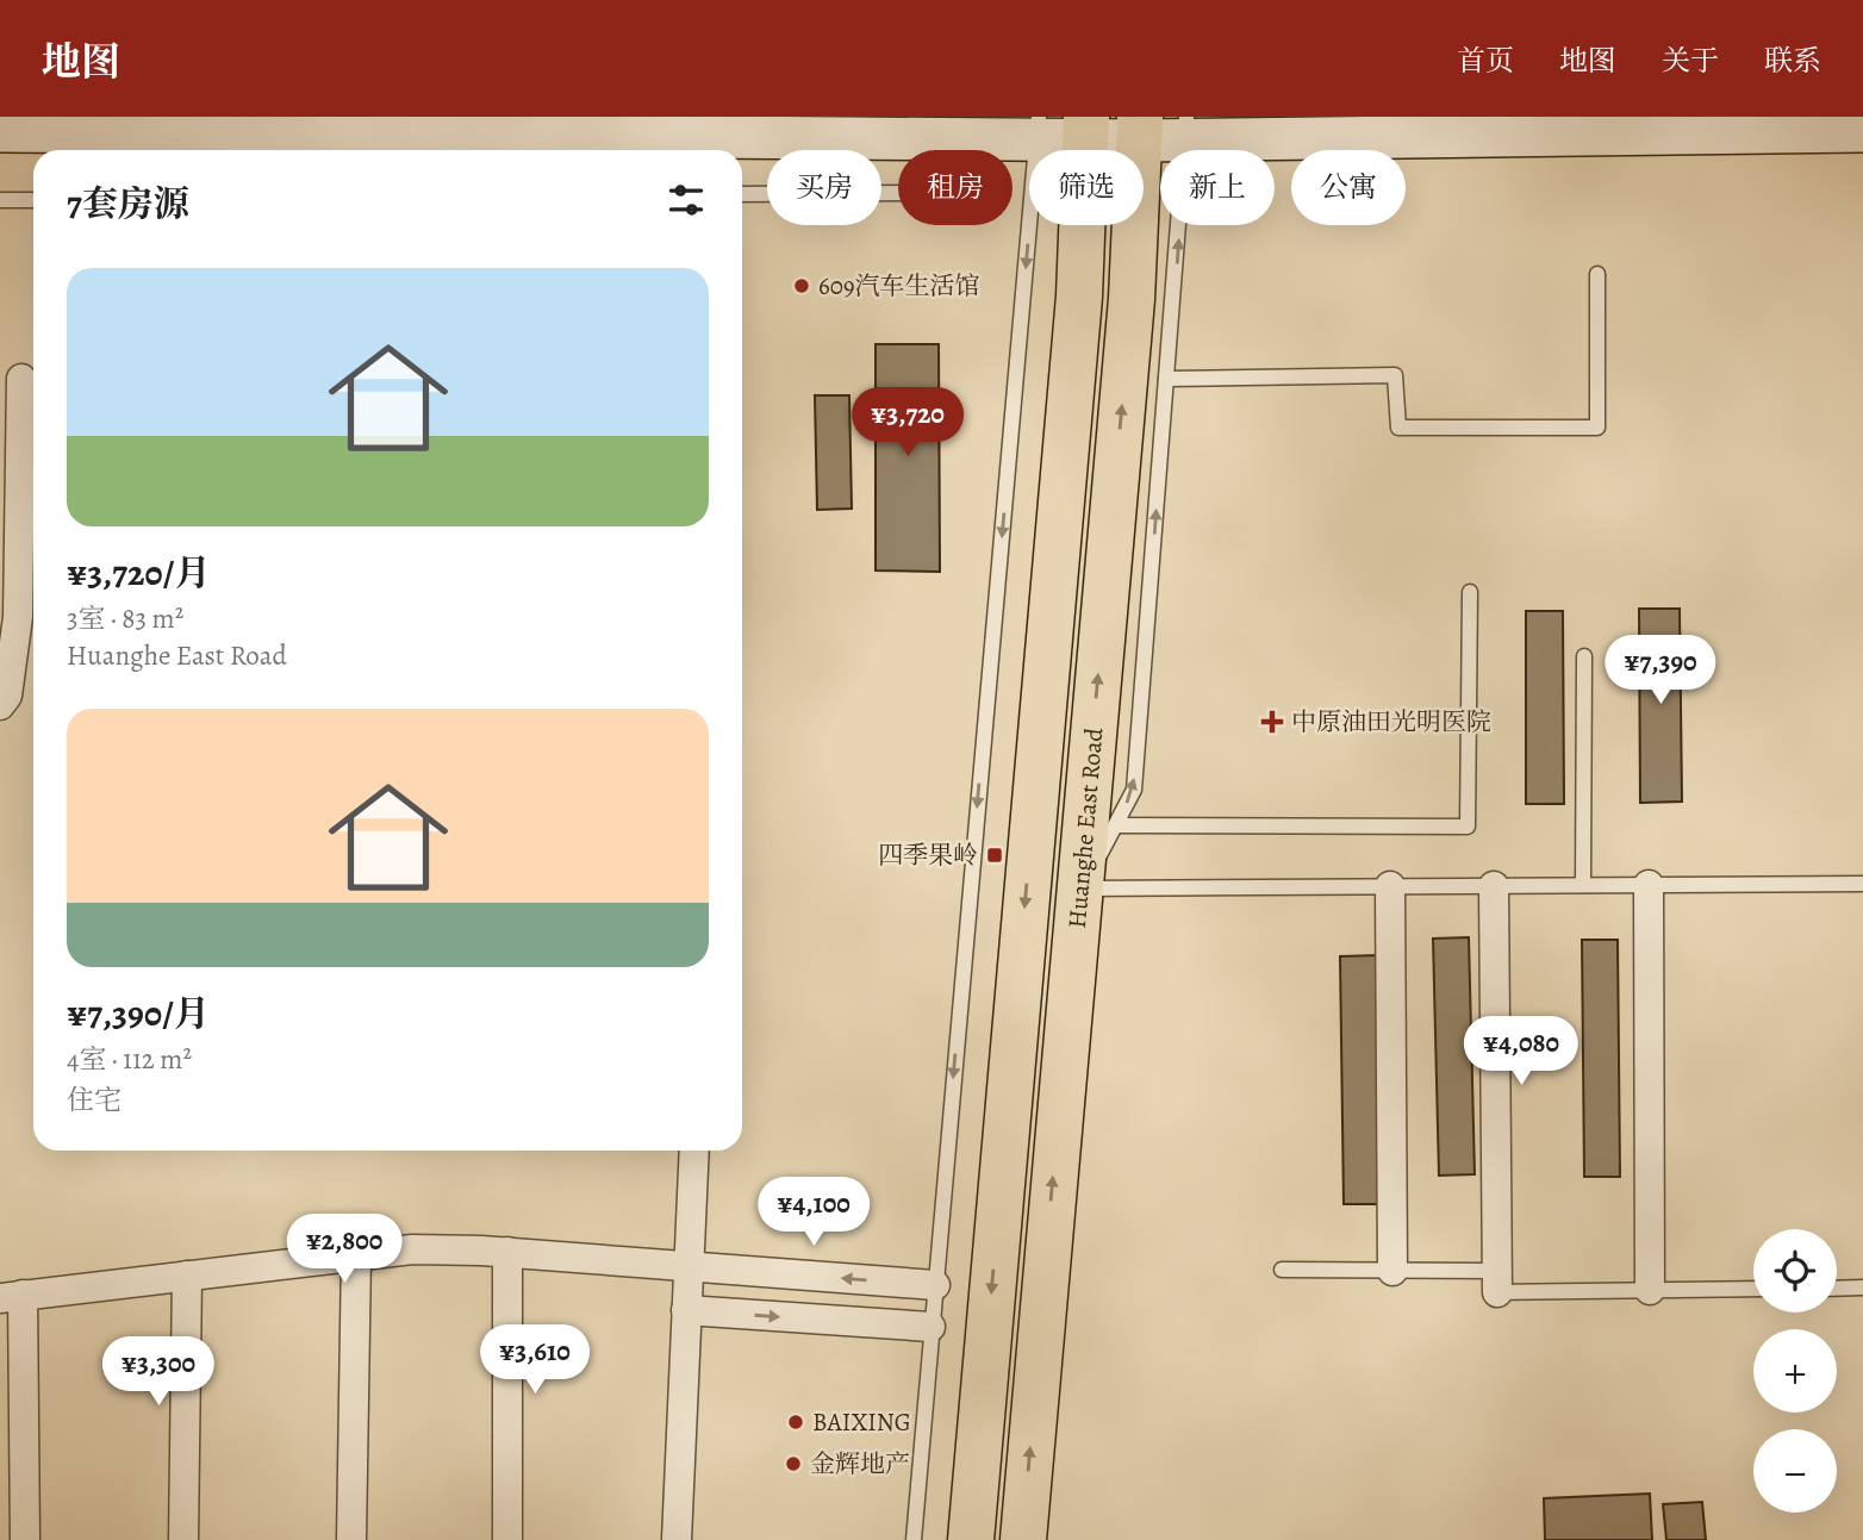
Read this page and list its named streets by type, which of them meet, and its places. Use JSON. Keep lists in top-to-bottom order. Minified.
{"streets":{"main road":["Huanghe East Road"]},"places":{"other":["609汽车生活馆","BAIXING","金辉地产"],"health":["中原油田光明医院"],"transit":["四季果岭"]},"page":{"header":"地图","nav":["首页","地图","关于","联系"],"chip":["买房","租房","筛选","新上","公寓"],"heading":"7套房源","list":[{"name":"¥3,720/月","note":"3室 · 83 m² · Huanghe East Road"},{"name":"¥7,390/月","note":"4室 · 112 m² · 住宅"}],"price":["¥3,720","¥7,390","¥4,080","¥4,100","¥2,800","¥3,610","¥3,300"],"map_buttons":["+","−"]}}
